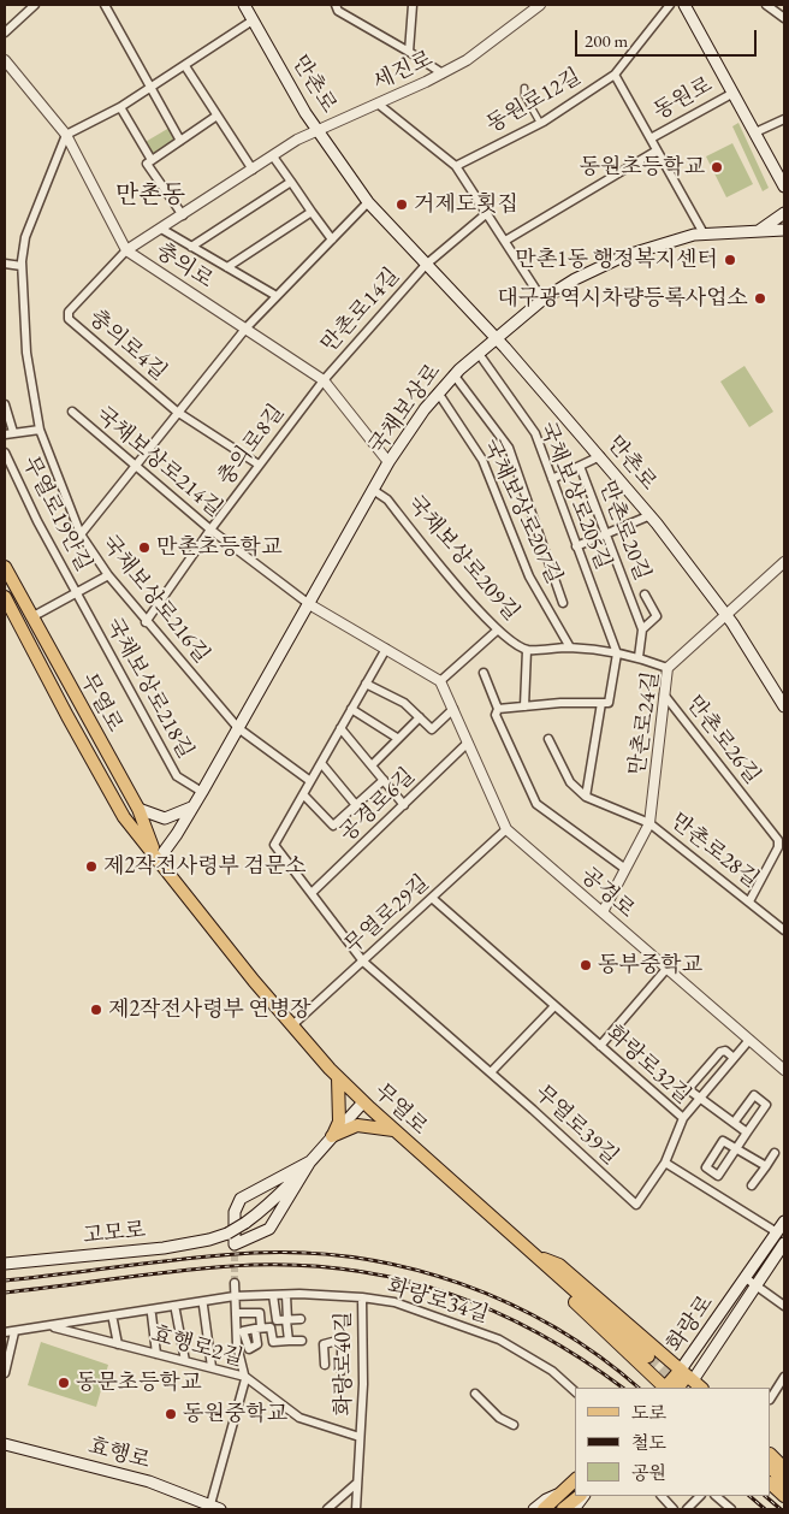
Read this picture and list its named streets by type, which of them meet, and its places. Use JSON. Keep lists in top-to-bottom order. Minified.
{"streets":{"main road":["만촌로","동원로","국채보상로","무열로","고모로","화랑로","효행로"],"street":["세진로","동원로12길","충의로","만촌로14길","충의로4길","충의로8길","국채보상로214길","국채보상로205길","국채보상로207길","무열로19안길","만촌로20길","국채보상로209길","국채보상로216길","국채보상로218길","만촌로24길","만촌로26길","공경로6길","만촌로28길","공경로","무열로29길","화랑로32길","무열로39길","화랑로34길","효행로2길","화랑로40길"]},"crossings":[["세진로","만촌로"],["세진로","충의로"],["세진로","충의로4길"],["만촌로","만촌로14길"],["만촌로","국채보상로"],["만촌로","만촌로20길"],["만촌로","만촌로24길"],["충의로","만촌로14길"],["충의로","충의로4길"],["충의로","국채보상로"],["충의로","충의로8길"],["충의로","국채보상로216길"],["만촌로14길","충의로8길"],["국채보상로","국채보상로214길"],["국채보상로","국채보상로207길"],["국채보상로","국채보상로209길"],["국채보상로","국채보상로216길"],["국채보상로","국채보상로218길"],["국채보상로","무열로"],["충의로8길","국채보상로214길"],["충의로8길","국채보상로216길"],["무열로19안길","국채보상로218길"],["무열로","무열로29길"],["만촌로24길","만촌로26길"],["만촌로24길","만촌로28길"],["만촌로24길","공경로"],["만촌로26길","만촌로28길"],["공경로6길","공경로"],["공경로6길","무열로39길"],["공경로","무열로29길"],["무열로29길","화랑로32길"],["무열로29길","무열로39길"],["화랑로32길","무열로39길"],["화랑로34길","효행로2길"],["화랑로34길","화랑로40길"],["효행로2길","화랑로40길"]],"districts":["만촌동"],"places":["동원초등학교","거제도횟집","만촌1동 행정복지센터","대구광역시차량등록사업소","만촌초등학교","제2작전사령부 검문소","동부중학교","제2작전사령부 연병장","동문초등학교","동원중학교"],"legend":["도로","철도","공원"],"scale_bar":"200 m"}
